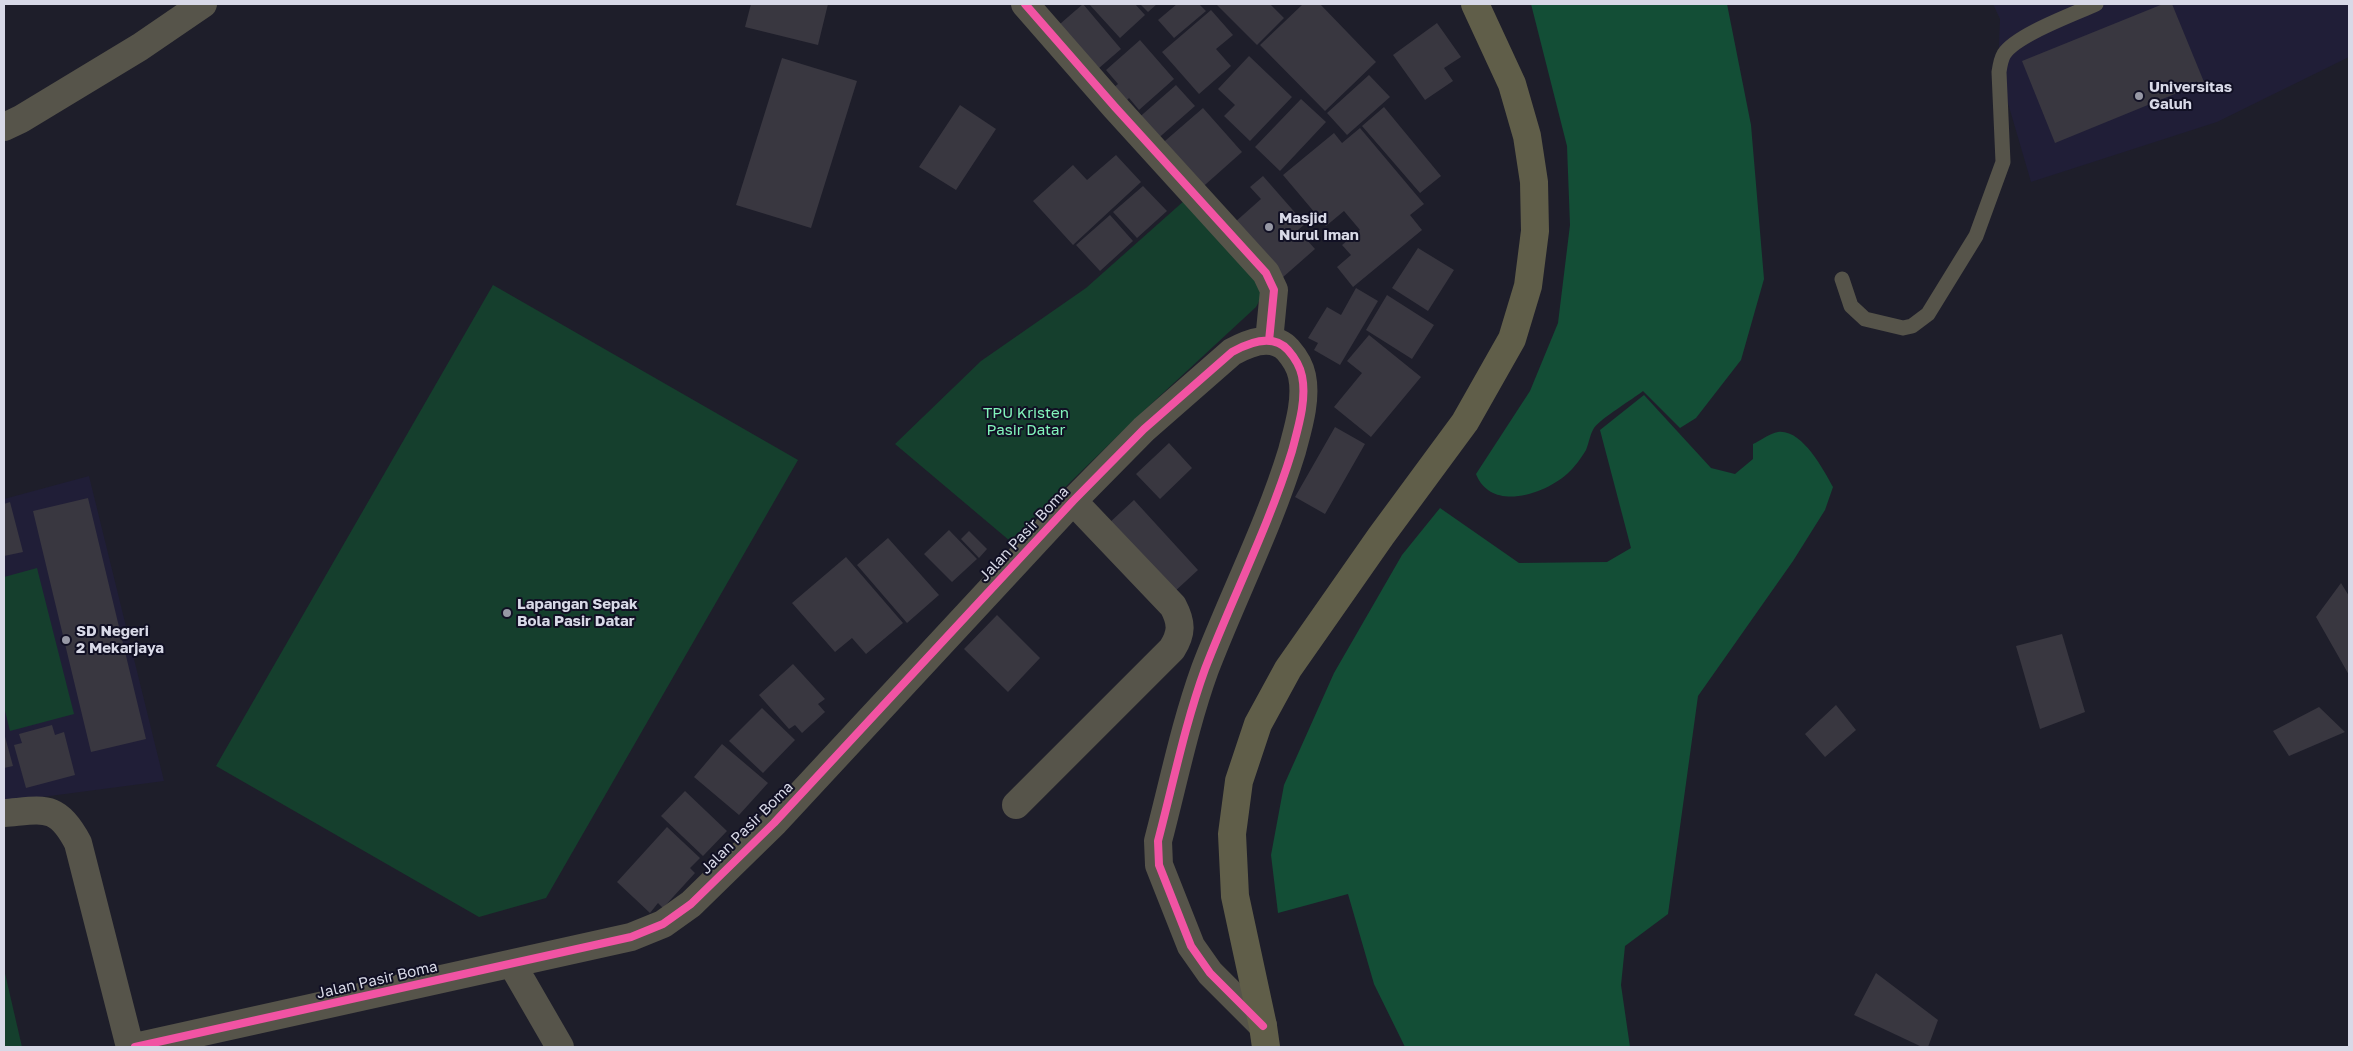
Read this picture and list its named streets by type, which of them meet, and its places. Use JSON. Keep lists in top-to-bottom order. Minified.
{"streets":{"street":["Jalan Pasir Boma"]},"parks":["TPU Kristen Pasir Datar"],"places":["Universitas Galuh","Masjid Nurul Iman","Lapangan Sepak Bola Pasir Datar","SD Negeri 2 Mekarjaya"]}
